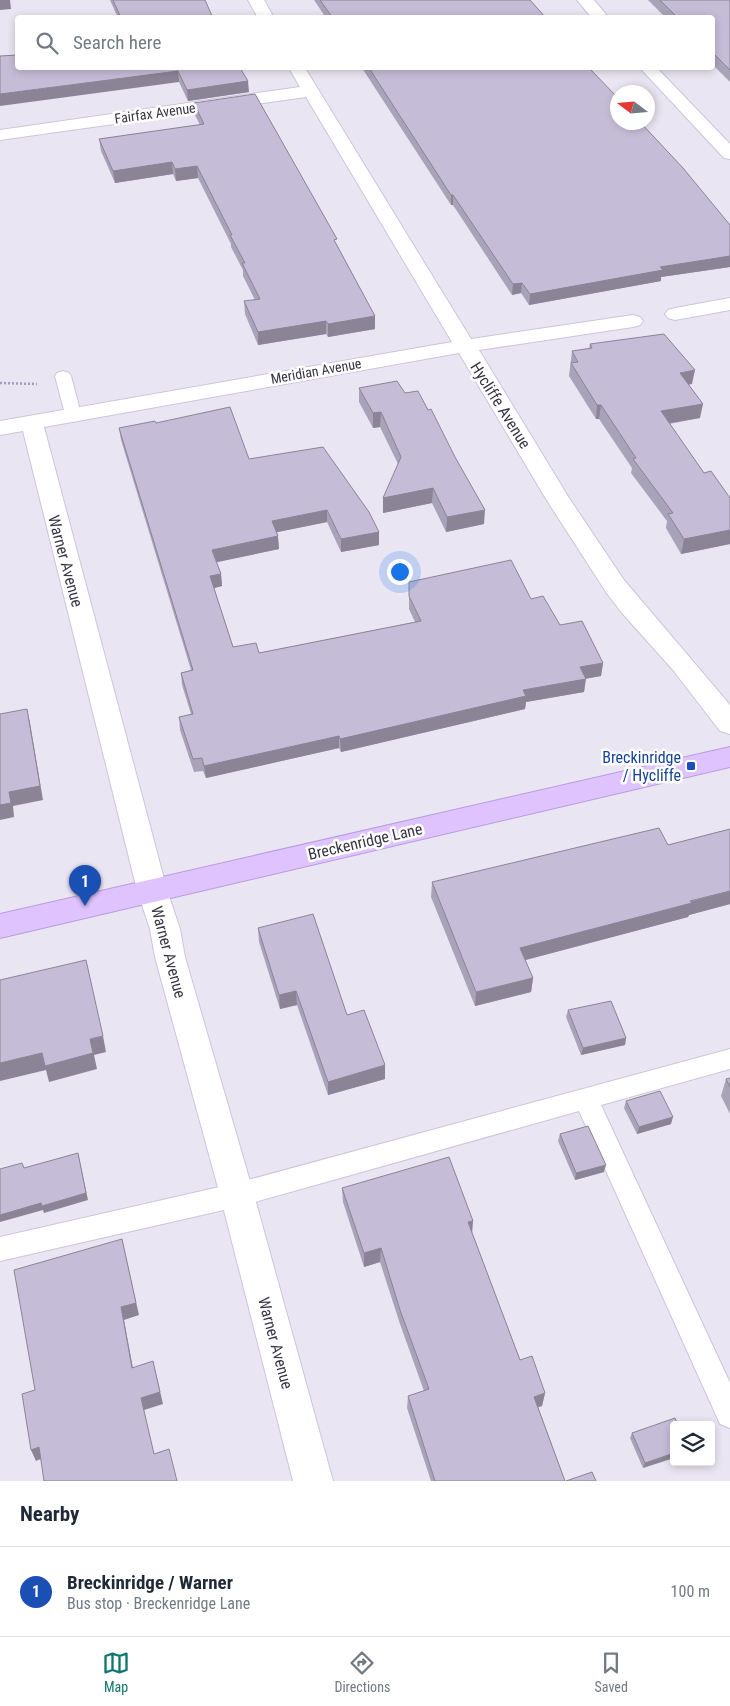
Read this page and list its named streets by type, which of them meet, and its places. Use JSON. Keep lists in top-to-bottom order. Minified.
{"streets":{"main road":["Breckenridge Lane"],"street":["Fairfax Avenue","Meridian Avenue","Hycliffe Avenue","Warner Avenue"]},"crossings":[["Fairfax Avenue","Hycliffe Avenue"],["Meridian Avenue","Hycliffe Avenue"],["Meridian Avenue","Warner Avenue"],["Warner Avenue","Breckenridge Lane"]],"places":{"transit":["Breckinridge / Hycliffe"]},"north":"left","page":{"search":"Search here","pins":"1","heading":"Nearby","list":[{"mark":"1","name":"Breckinridge / Warner","note":"Bus stop · Breckenridge Lane","value":"100 m"}],"nav":["Map","Directions","Saved"]}}
